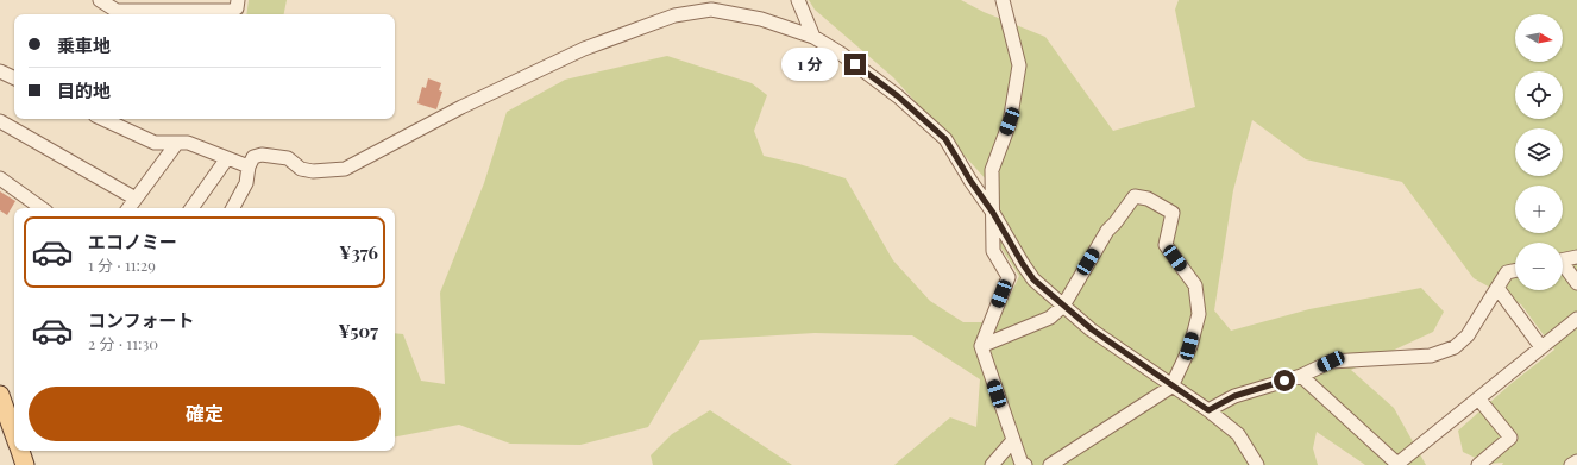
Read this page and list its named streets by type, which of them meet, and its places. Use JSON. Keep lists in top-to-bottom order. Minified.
{"north":"right","page":{"map_buttons":["+","−"],"banner":["乗車地","目的地"],"bubble":"1 分","list":[{"name":"エコノミー","note":"1 分 · 11:29","value":"¥376"},{"name":"コンフォート","note":"2 分 · 11:30","value":"¥507"}],"buttons":"確定"}}
